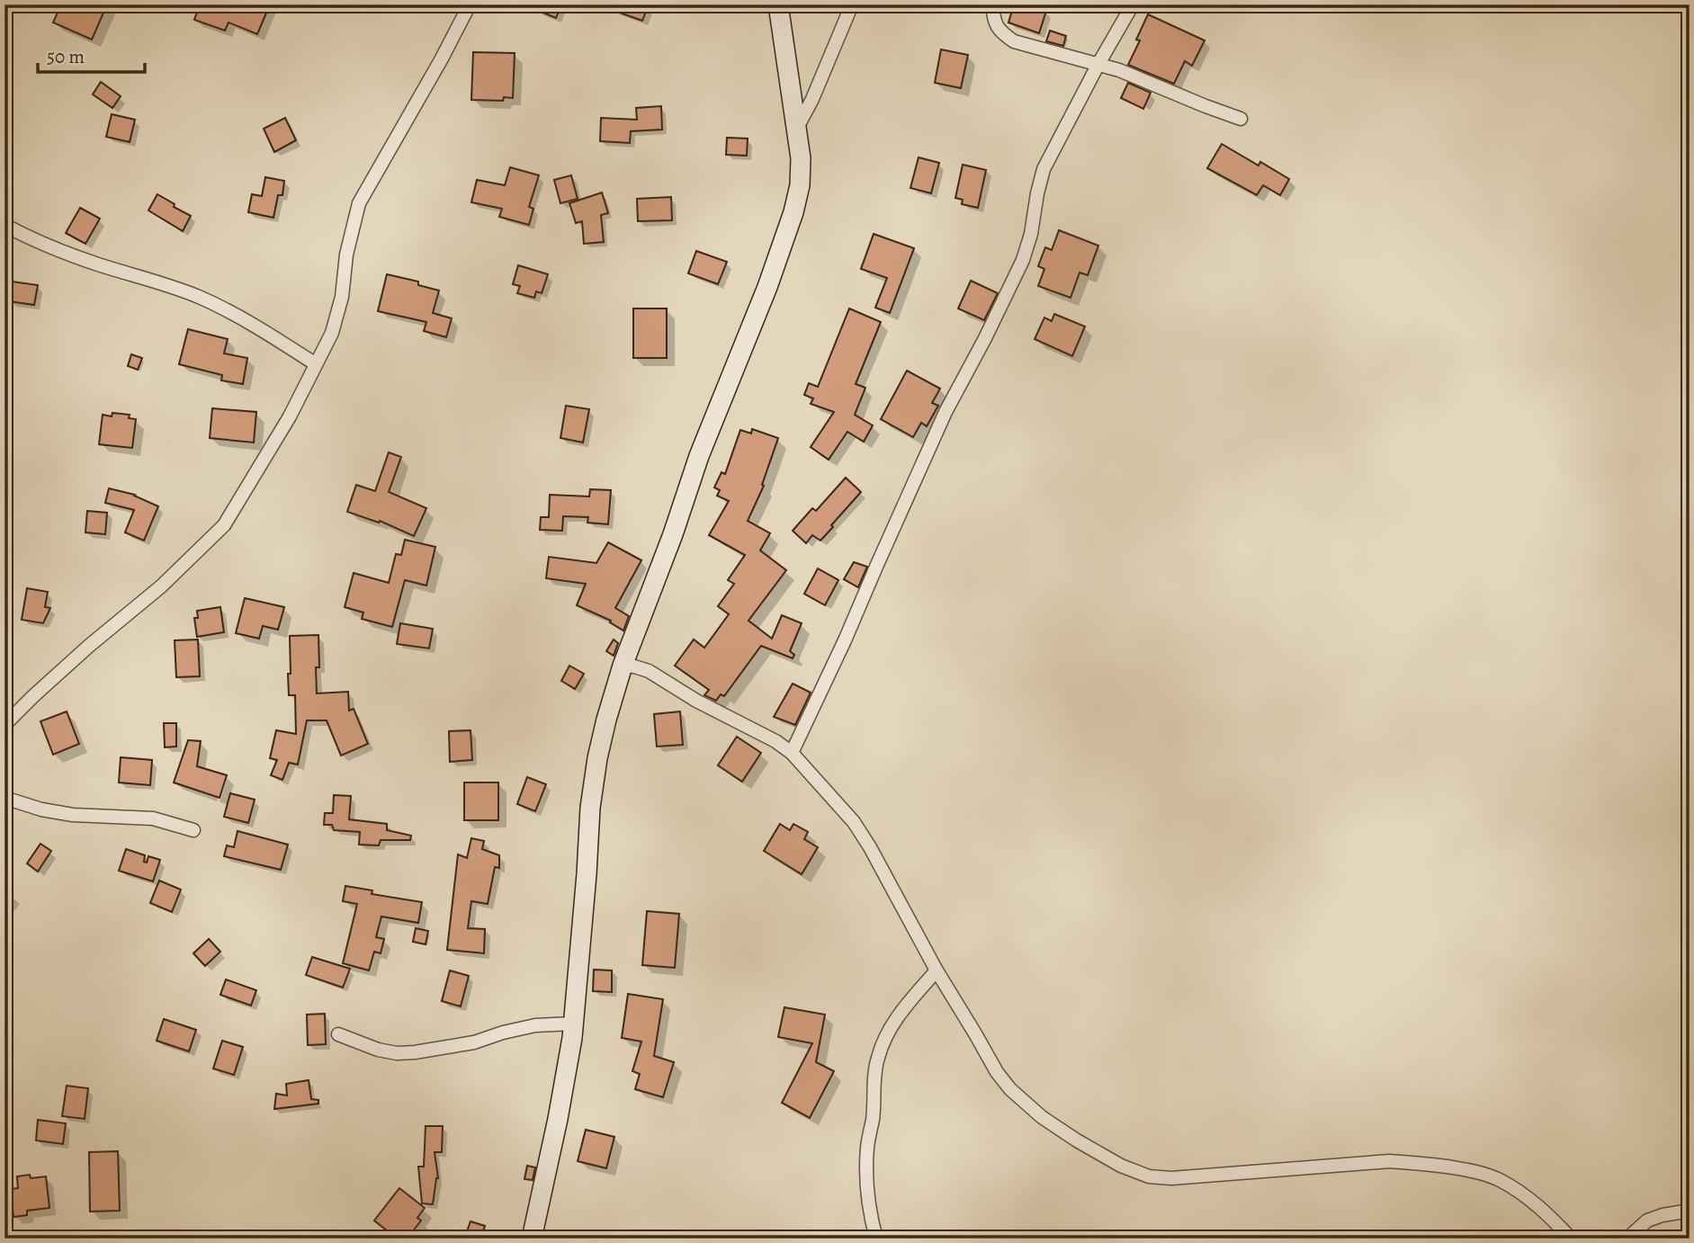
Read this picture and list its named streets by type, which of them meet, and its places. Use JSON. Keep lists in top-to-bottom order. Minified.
{"scale_bar":"50 m"}
